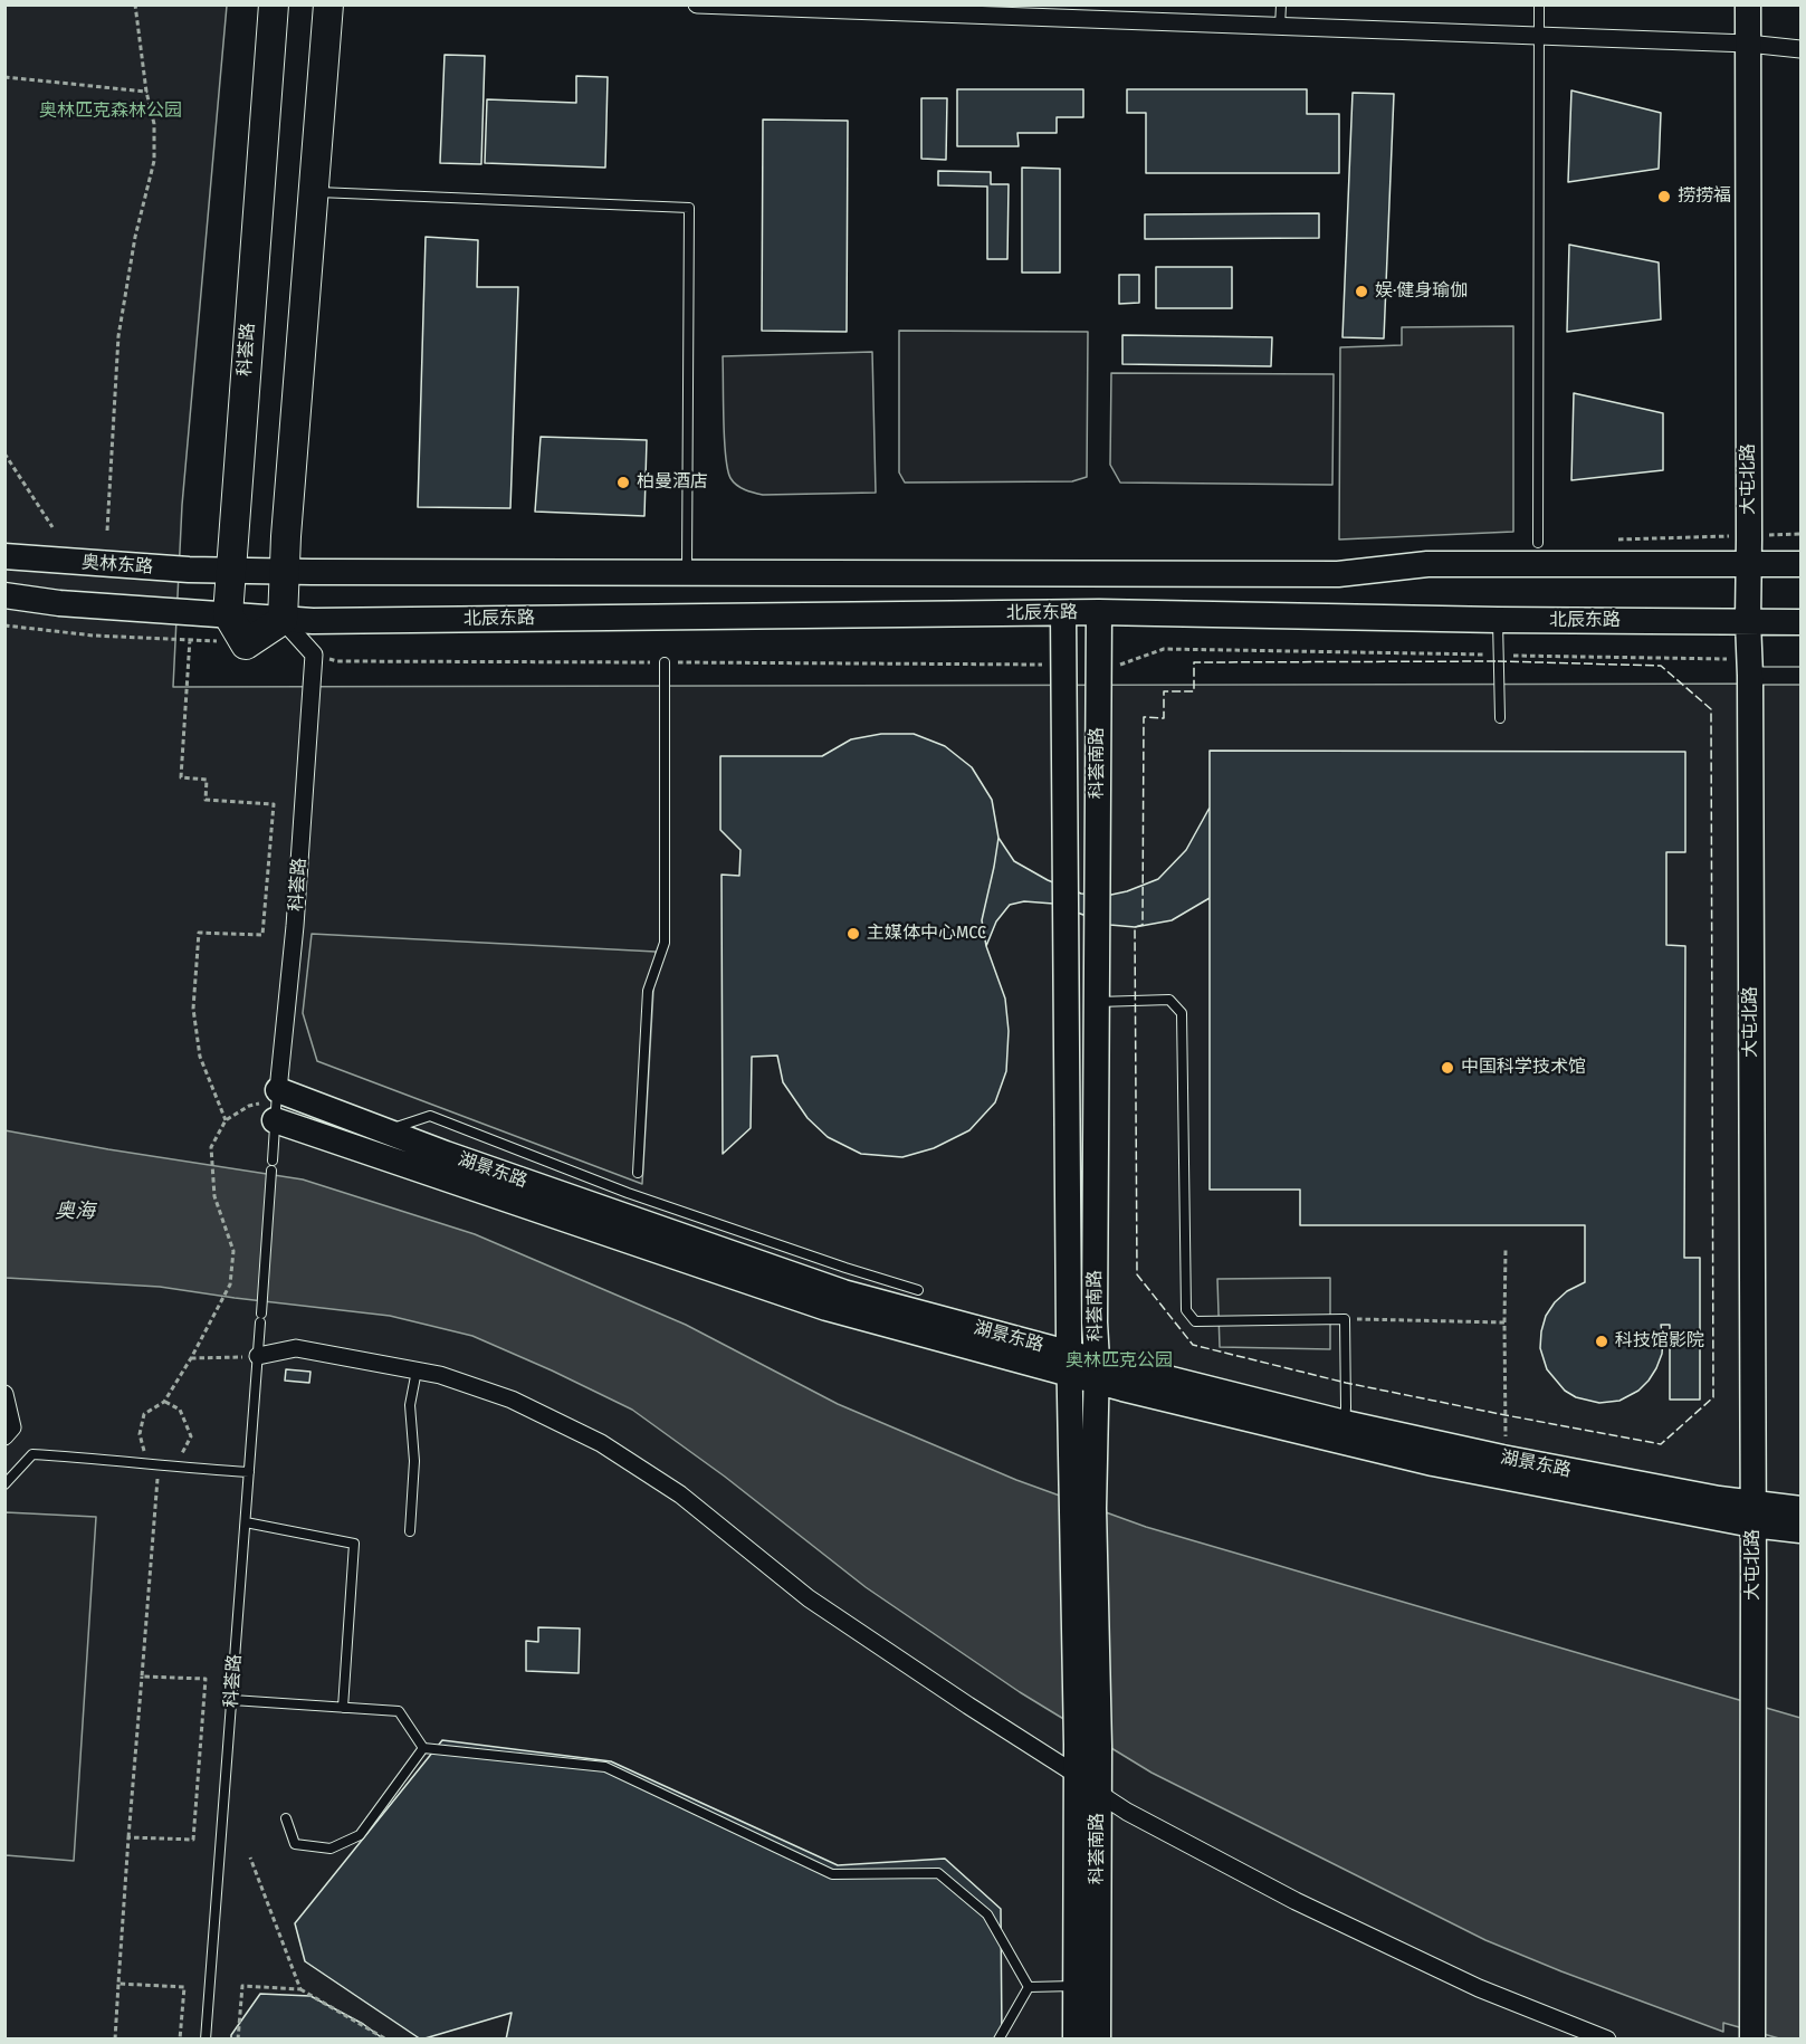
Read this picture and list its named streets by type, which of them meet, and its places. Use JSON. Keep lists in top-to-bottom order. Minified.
{"streets":{"main road":["科荟路"],"street":["大屯北路","奥林东路","北辰东路","科荟南路","湖景东路"]},"crossings":[["科荟路","奥林东路"],["科荟路","北辰东路"],["科荟路","湖景东路"],["大屯北路","北辰东路"],["大屯北路","湖景东路"],["北辰东路","科荟南路"],["科荟南路","湖景东路"]],"water":["奥海"],"parks":["奥林匹克森林公园","奥林匹克公园"],"places":["捞捞福","娱·健身瑜伽","柏曼酒店","主媒体中心MCC","中国科学技术馆","科技馆影院"]}
